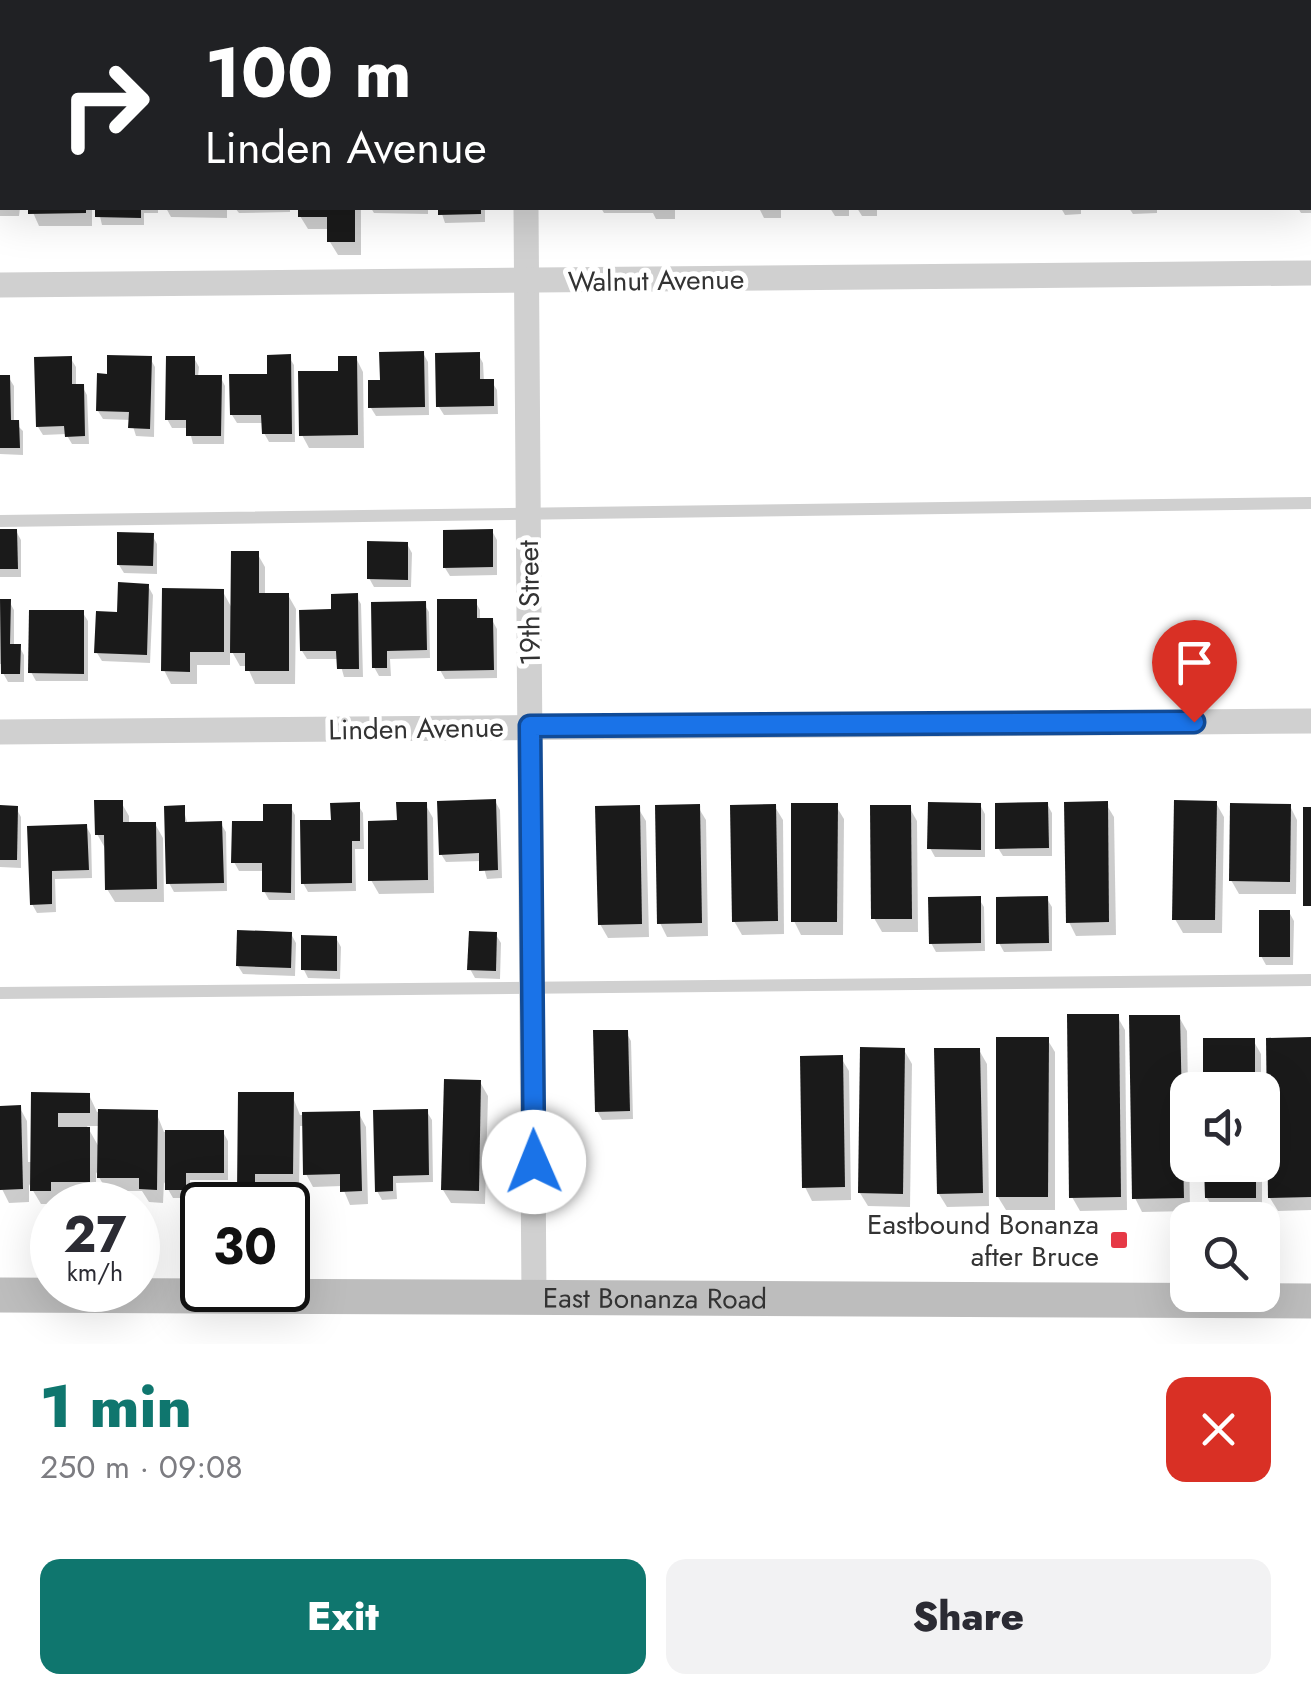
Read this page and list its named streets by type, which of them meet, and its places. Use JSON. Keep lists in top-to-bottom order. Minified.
{"streets":{"main road":["East Bonanza Road"],"street":["Walnut Avenue","19th Street","Linden Avenue"]},"crossings":[["Walnut Avenue","19th Street"],["19th Street","Linden Avenue"],["19th Street","East Bonanza Road"]],"places":{"transit":["Eastbound Bonanza after Bruce"]},"page":{"turn":["100 m","Linden Avenue"],"speed":"27 km/h","limit":"30","heading":["1 min","250 m · 09:08"],"buttons":["Exit","Share"]}}
